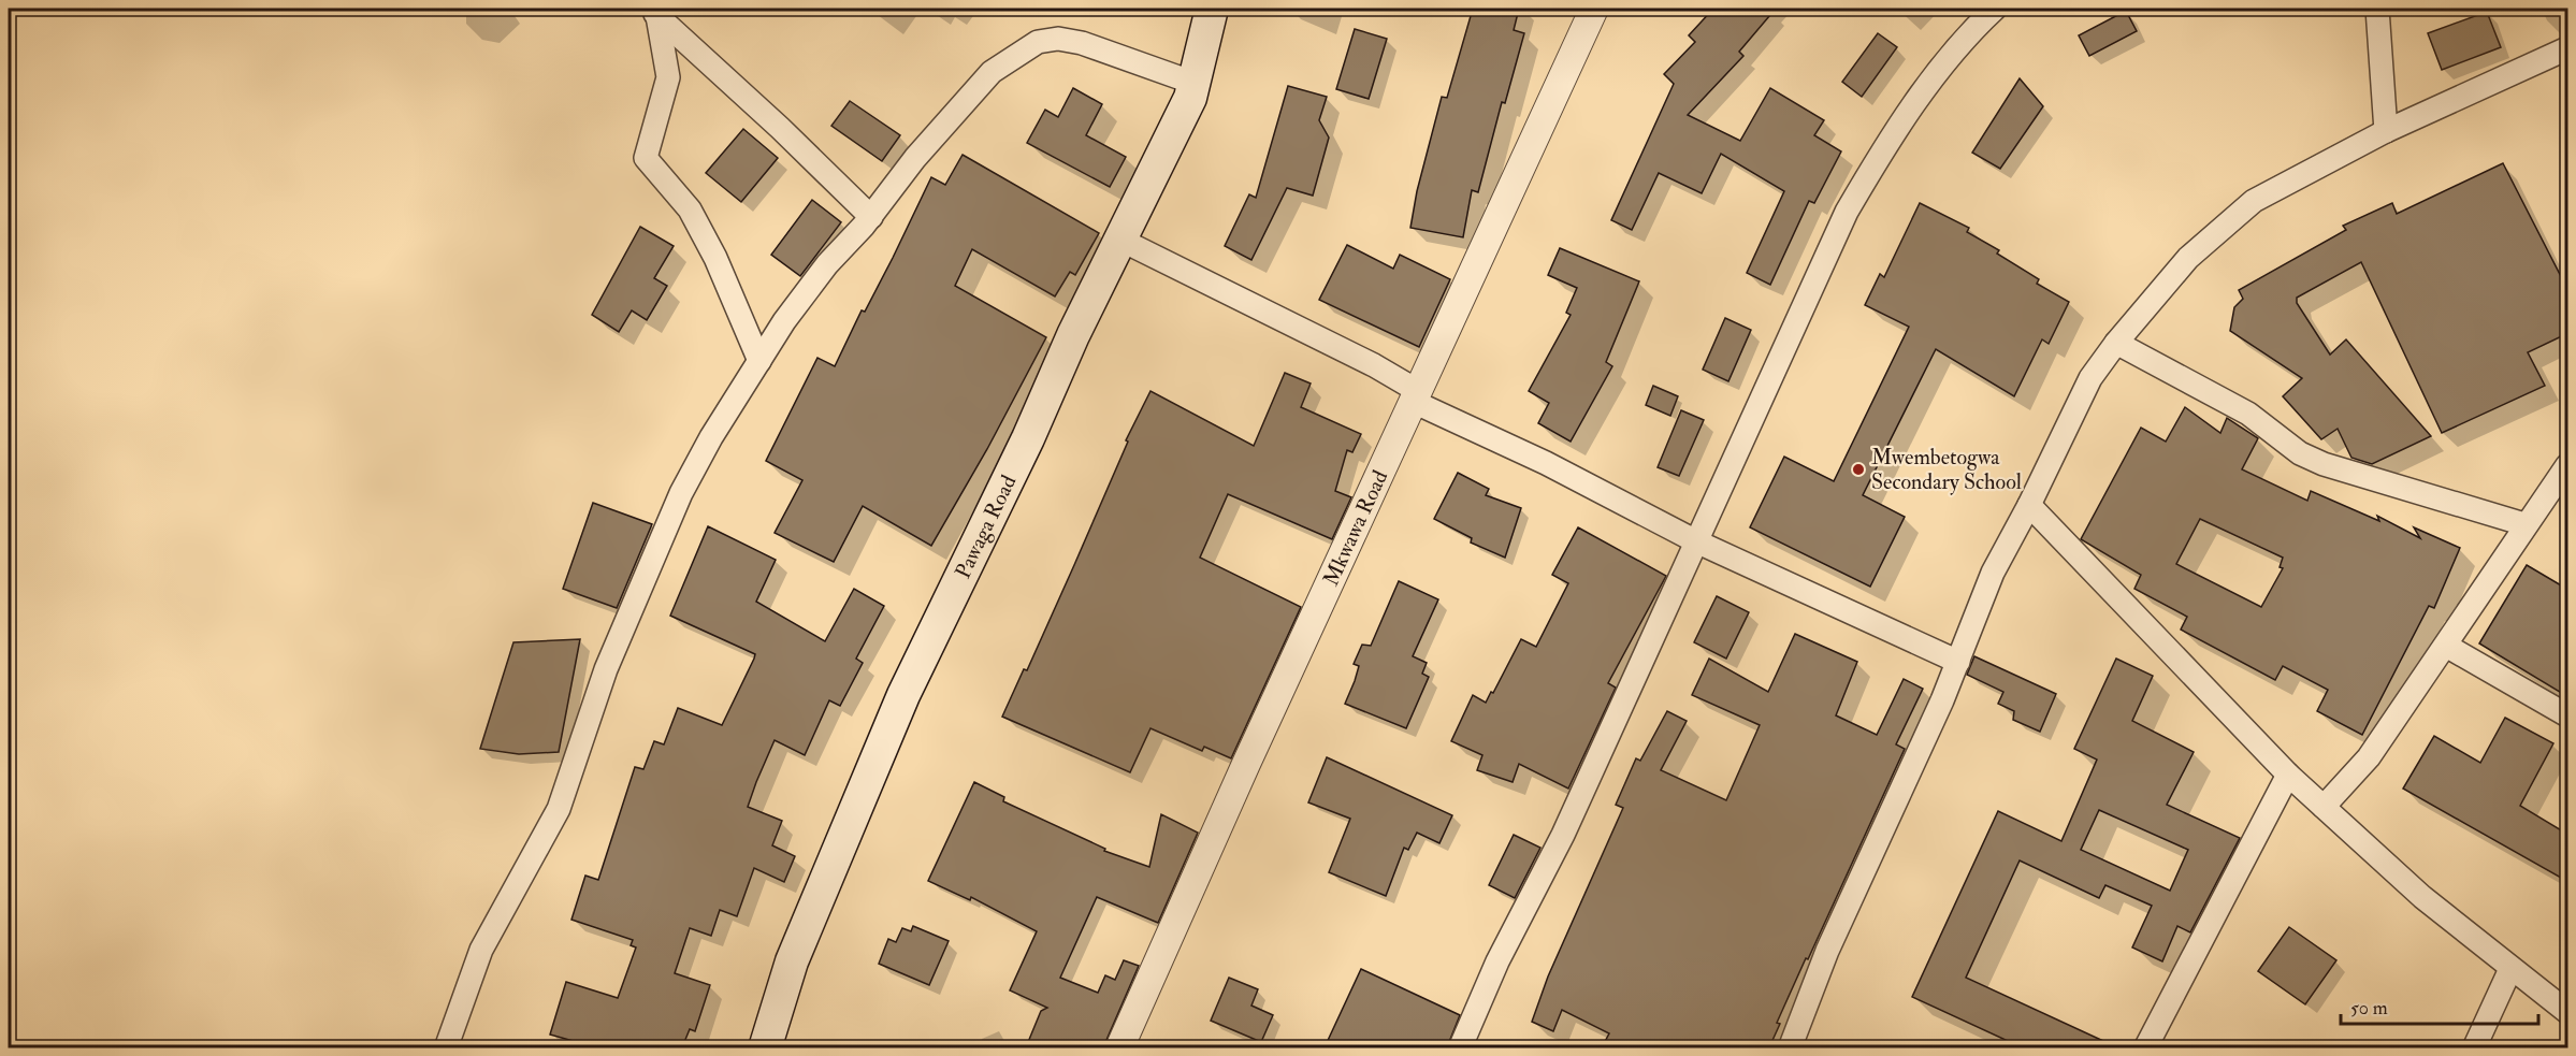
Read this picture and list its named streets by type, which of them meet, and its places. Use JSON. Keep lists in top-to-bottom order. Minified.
{"streets":{"main road":["Pawaga Road"],"street":["Mkwawa Road"]},"places":["Mwembetogwa Secondary School"],"scale_bar":"50 m"}
